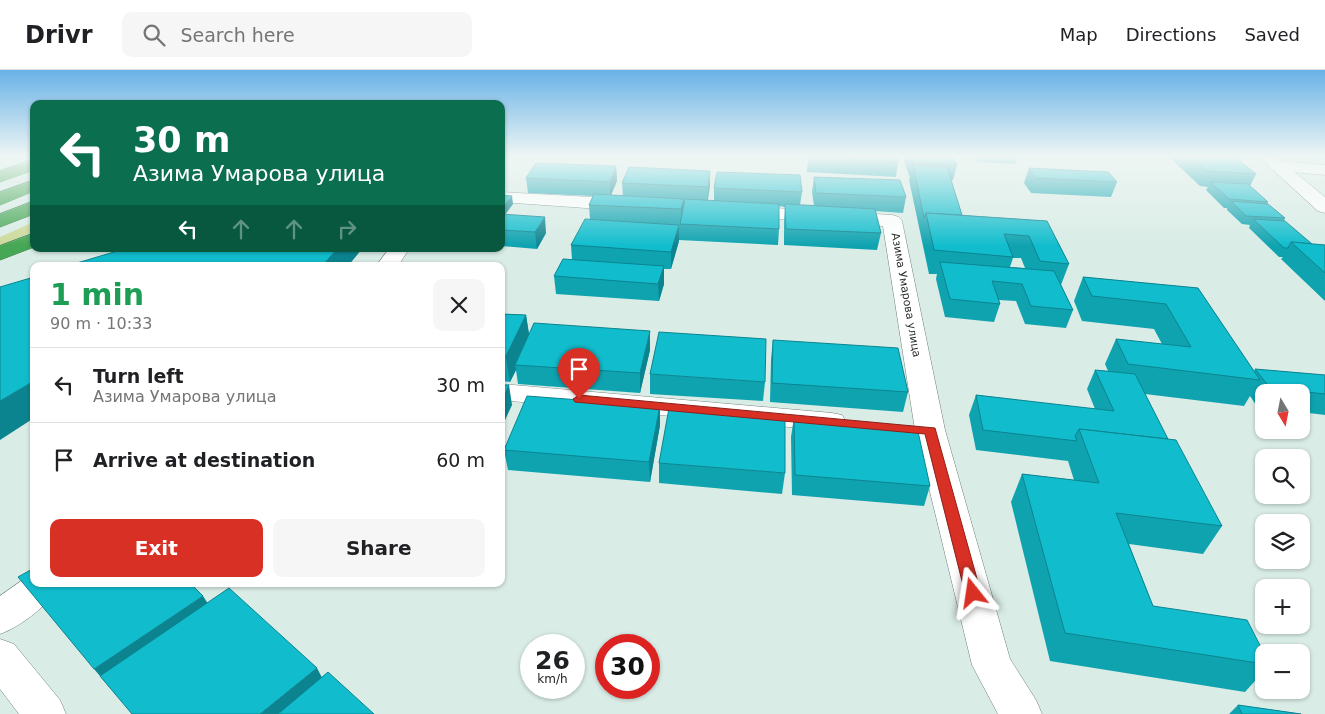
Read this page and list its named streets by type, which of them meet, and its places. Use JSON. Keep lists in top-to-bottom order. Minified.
{"streets":{"street":["Азима Умарова улица"]},"north":"bottom","page":{"header":"Drivr","search":"Search here","nav":["Map","Directions","Saved"],"turn":["30 m","Азима Умарова улица"],"heading":["1 min","90 m · 10:33"],"list":[{"name":"Turn left","note":"Азима Умарова улица","value":"30 m"},{"name":"Arrive at destination","value":"60 m"}],"map_buttons":["+","−"],"buttons":["Exit","Share"],"speed":"26 km/h","limit":"30"}}
